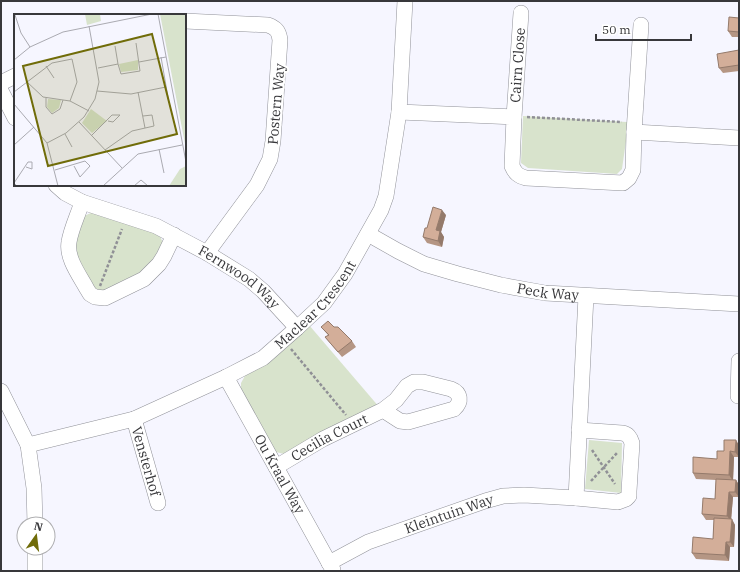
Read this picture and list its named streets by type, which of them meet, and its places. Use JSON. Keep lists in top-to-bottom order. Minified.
{"streets":{"street":["Cairn Close","Postern Way","Fernwood Way","Peck Way","Maclear Crescent","Cecilia Court","Vensterhof","Ou Kraal Way","Kleintuin Way"]},"crossings":[["Postern Way","Fernwood Way"],["Fernwood Way","Maclear Crescent"],["Peck Way","Maclear Crescent"],["Maclear Crescent","Vensterhof"],["Maclear Crescent","Ou Kraal Way"],["Cecilia Court","Ou Kraal Way"],["Ou Kraal Way","Kleintuin Way"]],"scale_bar":"50 m","north":"top"}
